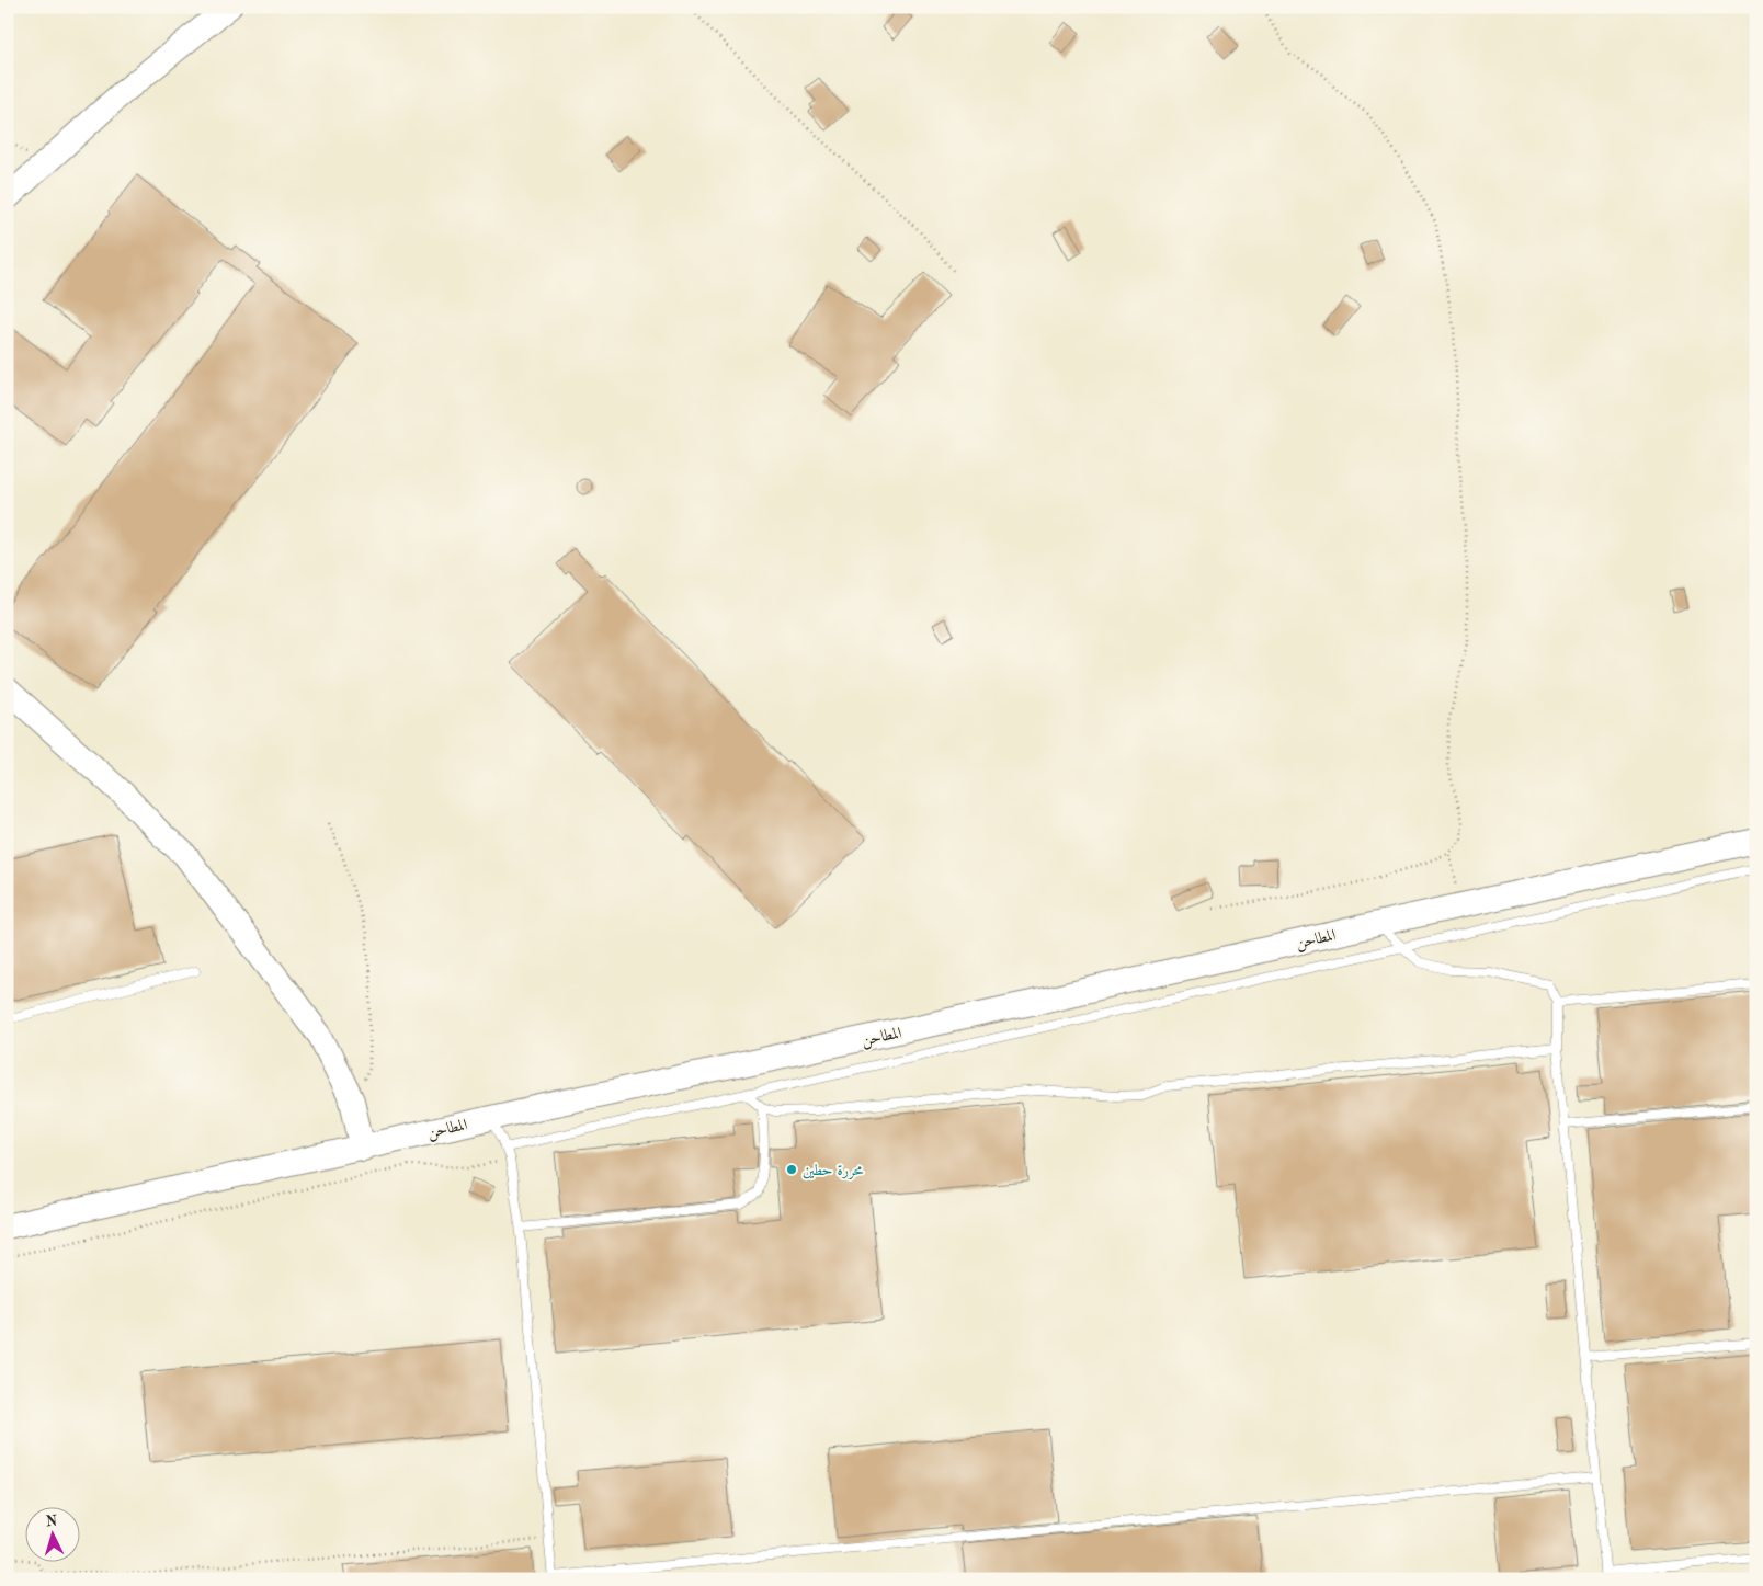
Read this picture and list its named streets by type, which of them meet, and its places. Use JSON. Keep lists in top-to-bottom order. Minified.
{"streets":{"main road":["المطاحن"]},"places":["محررة حطين"],"north":"top"}
